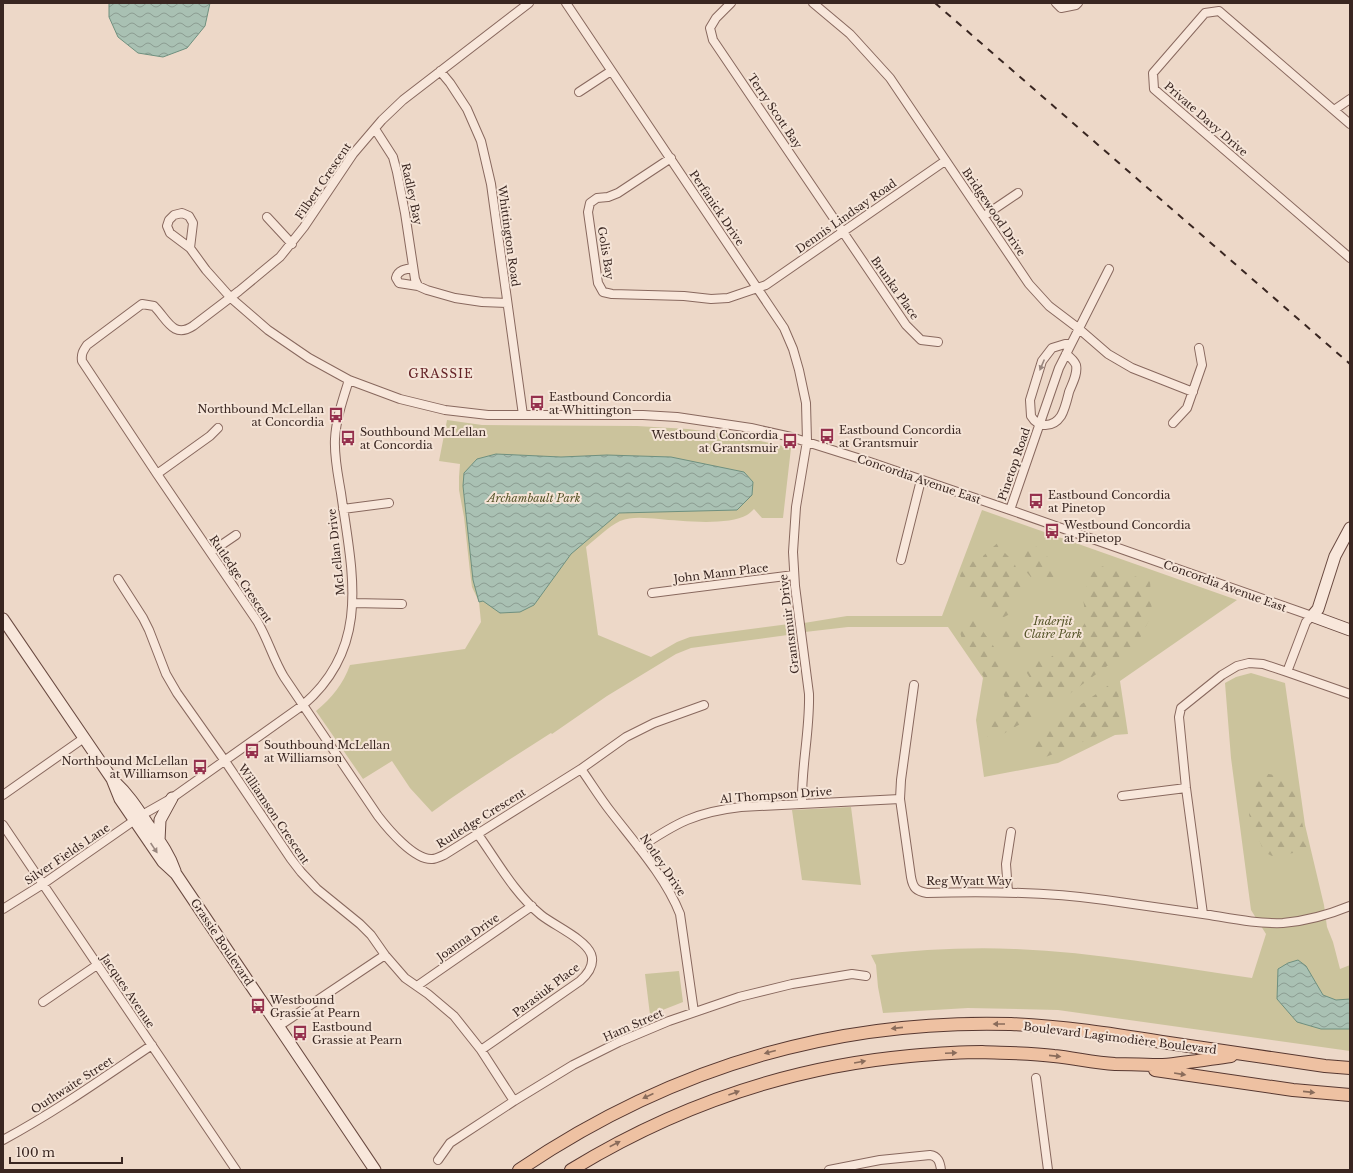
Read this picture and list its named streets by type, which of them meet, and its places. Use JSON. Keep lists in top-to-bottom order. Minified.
{"streets":{"main road":["Concordia Avenue East","Grassie Boulevard","Boulevard Lagimodière Boulevard"],"street":["Terry Scott Bay","Private Davy Drive","Filbert Crescent","Radley Bay","Perfanick Drive","Bridgewood Drive","Dennis Lindsay Road","Whittington Road","Golis Bay","Brunka Place","Pinetop Road","McLellan Drive","John Mann Place","Rutledge Crescent","Grantsmuir Drive","Al Thompson Drive","Williamson Crescent","Silver Fields Lane","Notley Drive","Reg Wyatt Way","Joanna Drive","Parasiuk Place","Jacques Avenue","Ham Street","Outhwaite Street"]},"crossings":[["Terry Scott Bay","Dennis Lindsay Road"],["Terry Scott Bay","Brunka Place"],["Filbert Crescent","Radley Bay"],["Filbert Crescent","Whittington Road"],["Filbert Crescent","Concordia Avenue East"],["Filbert Crescent","Rutledge Crescent"],["Perfanick Drive","Dennis Lindsay Road"],["Perfanick Drive","Golis Bay"],["Perfanick Drive","Concordia Avenue East"],["Perfanick Drive","Grantsmuir Drive"],["Bridgewood Drive","Dennis Lindsay Road"],["Bridgewood Drive","Pinetop Road"],["Dennis Lindsay Road","Golis Bay"],["Dennis Lindsay Road","Brunka Place"],["Whittington Road","Concordia Avenue East"],["Pinetop Road","Concordia Avenue East"],["Concordia Avenue East","McLellan Drive"],["Concordia Avenue East","Rutledge Crescent"],["Concordia Avenue East","Grantsmuir Drive"],["McLellan Drive","Rutledge Crescent"],["McLellan Drive","Williamson Crescent"],["McLellan Drive","Silver Fields Lane"],["McLellan Drive","Grassie Boulevard"],["John Mann Place","Grantsmuir Drive"],["Rutledge Crescent","Notley Drive"],["Rutledge Crescent","Parasiuk Place"],["Grantsmuir Drive","Al Thompson Drive"],["Al Thompson Drive","Notley Drive"],["Al Thompson Drive","Reg Wyatt Way"],["Williamson Crescent","Joanna Drive"],["Williamson Crescent","Parasiuk Place"],["Williamson Crescent","Ham Street"],["Silver Fields Lane","Grassie Boulevard"],["Silver Fields Lane","Jacques Avenue"],["Notley Drive","Ham Street"],["Joanna Drive","Parasiuk Place"],["Jacques Avenue","Outhwaite Street"]],"districts":["GRASSIE"],"parks":["Archambault Park","Inderjit Claire Park"],"places":{"bus stop":["Eastbound Concordia at Whittington","Northbound McLellan at Concordia","Eastbound Concordia at Grantsmuir","Southbound McLellan at Concordia","Westbound Concordia at Grantsmuir","Eastbound Concordia at Pinetop","Westbound Concordia at Pinetop","Southbound McLellan at Williamson","Northbound McLellan at Williamson","Westbound Grassie at Pearn","Eastbound Grassie at Pearn"]},"scale_bar":"100 m"}
